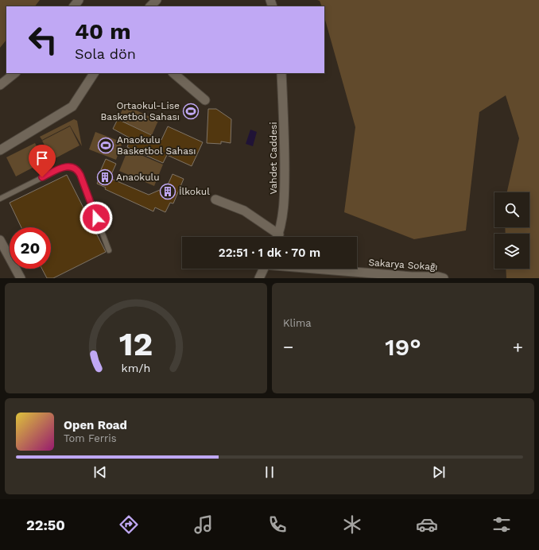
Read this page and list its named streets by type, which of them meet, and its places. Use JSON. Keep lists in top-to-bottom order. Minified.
{"streets":{"street":["Vahdet Caddesi","Sakarya Sokağı"]},"places":{"sports":["Ortaokul-Lise Basketbol Sahası","Anaokulu Basketbol Sahası"],"building":["Anaokulu","İlkokul"]},"page":{"turn":["40 m","Sola dön"],"limit":"20","trip":"22:51 · 1 dk · 70 m","tile":"Klima","heat":["−","19°","+"],"song":["Open Road","Tom Ferris"],"tabs":"22:50","gauge":["12","km/h"]}}
